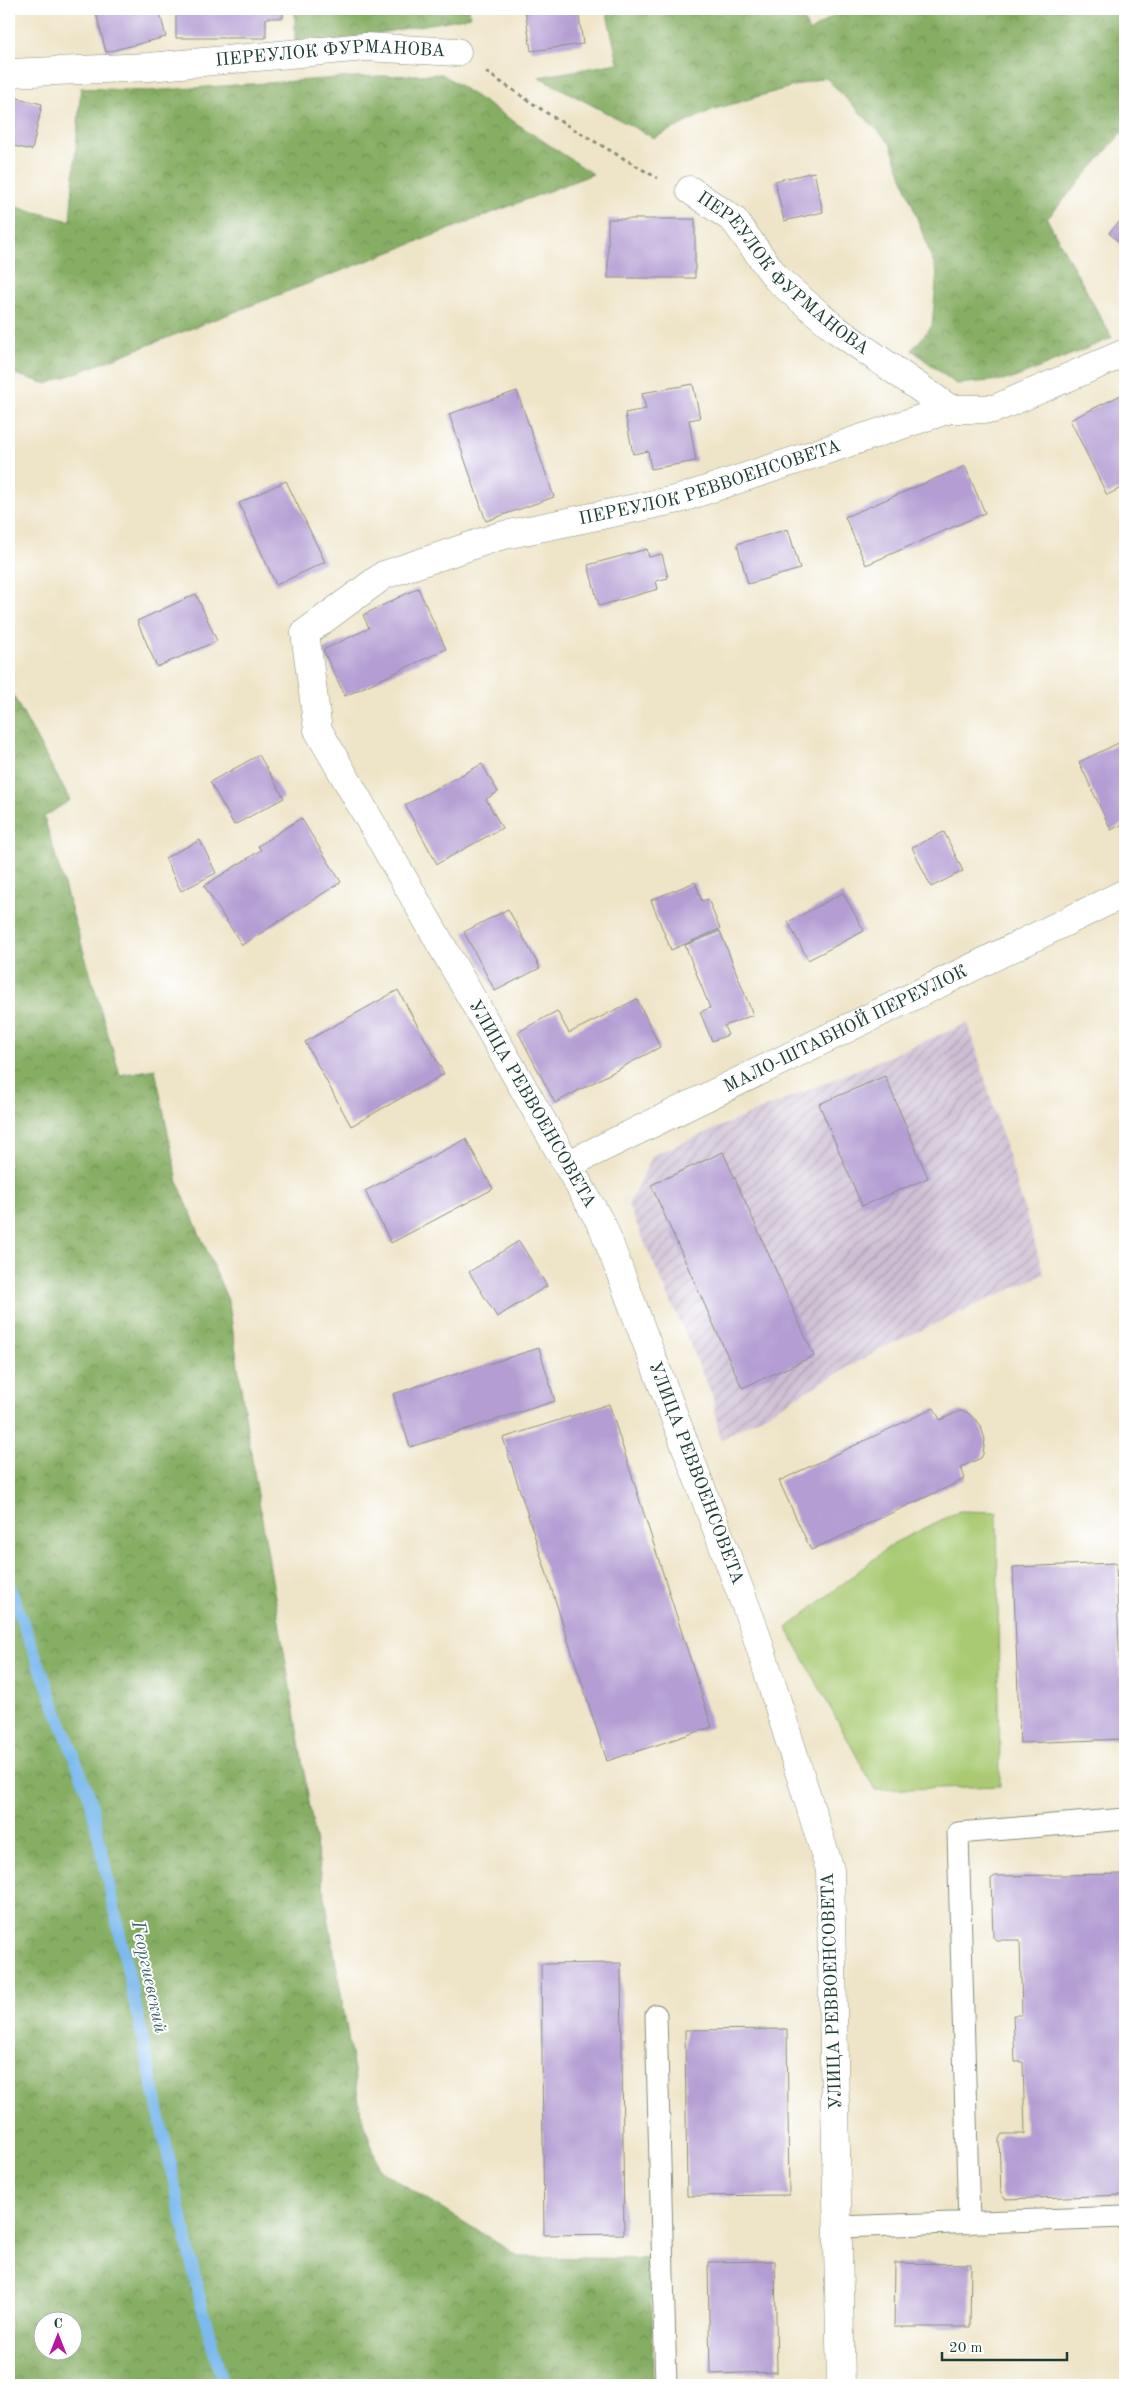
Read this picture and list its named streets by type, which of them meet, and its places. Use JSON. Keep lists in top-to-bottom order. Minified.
{"streets":{"street":["ПЕРЕУЛОК ФУРМАНОВА","ПЕРЕУЛОК РЕВВОЕНСОВЕТА","МАЛО-ШТАБНОЙ ПЕРЕУЛОК","УЛИЦА РЕВВОЕНСОВЕТА"]},"crossings":[["ПЕРЕУЛОК ФУРМАНОВА","ПЕРЕУЛОК РЕВВОЕНСОВЕТА"],["ПЕРЕУЛОК РЕВВОЕНСОВЕТА","УЛИЦА РЕВВОЕНСОВЕТА"],["МАЛО-ШТАБНОЙ ПЕРЕУЛОК","УЛИЦА РЕВВОЕНСОВЕТА"]],"water":["Георгиевский"],"scale_bar":"20 m","north":"top"}
